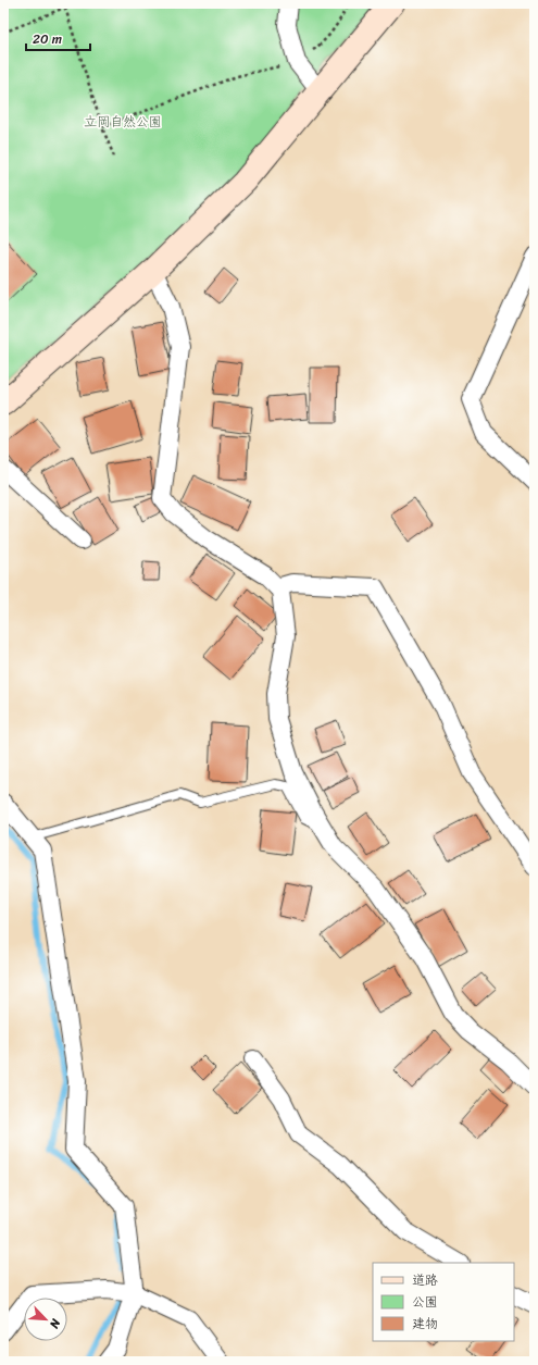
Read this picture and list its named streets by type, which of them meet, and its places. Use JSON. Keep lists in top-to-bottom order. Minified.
{"parks":["立岡自然公園"],"legend":["道路","公園","建物"],"scale_bar":"20 m","north":"bottom right"}
